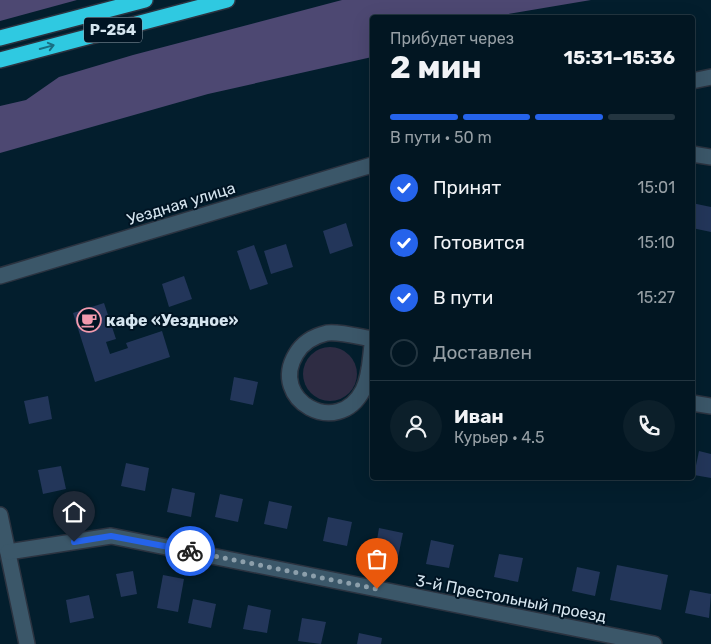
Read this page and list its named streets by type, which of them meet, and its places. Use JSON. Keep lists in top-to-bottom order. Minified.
{"streets":{"highway":["Р-254"],"street":["Уездная улица","3-й Престольный проезд"]},"places":{"cafe":["кафе «Уездное»"]},"page":{"heading":["2 мин","Прибудет через","15:31–15:36"],"panel":["Иван","Курьер · 4.5"],"bar":"В пути · 50 m","list":[["Принят","15:01"],["Готовится","15:10"],["В пути","15:27"],"Доставлен"]}}
